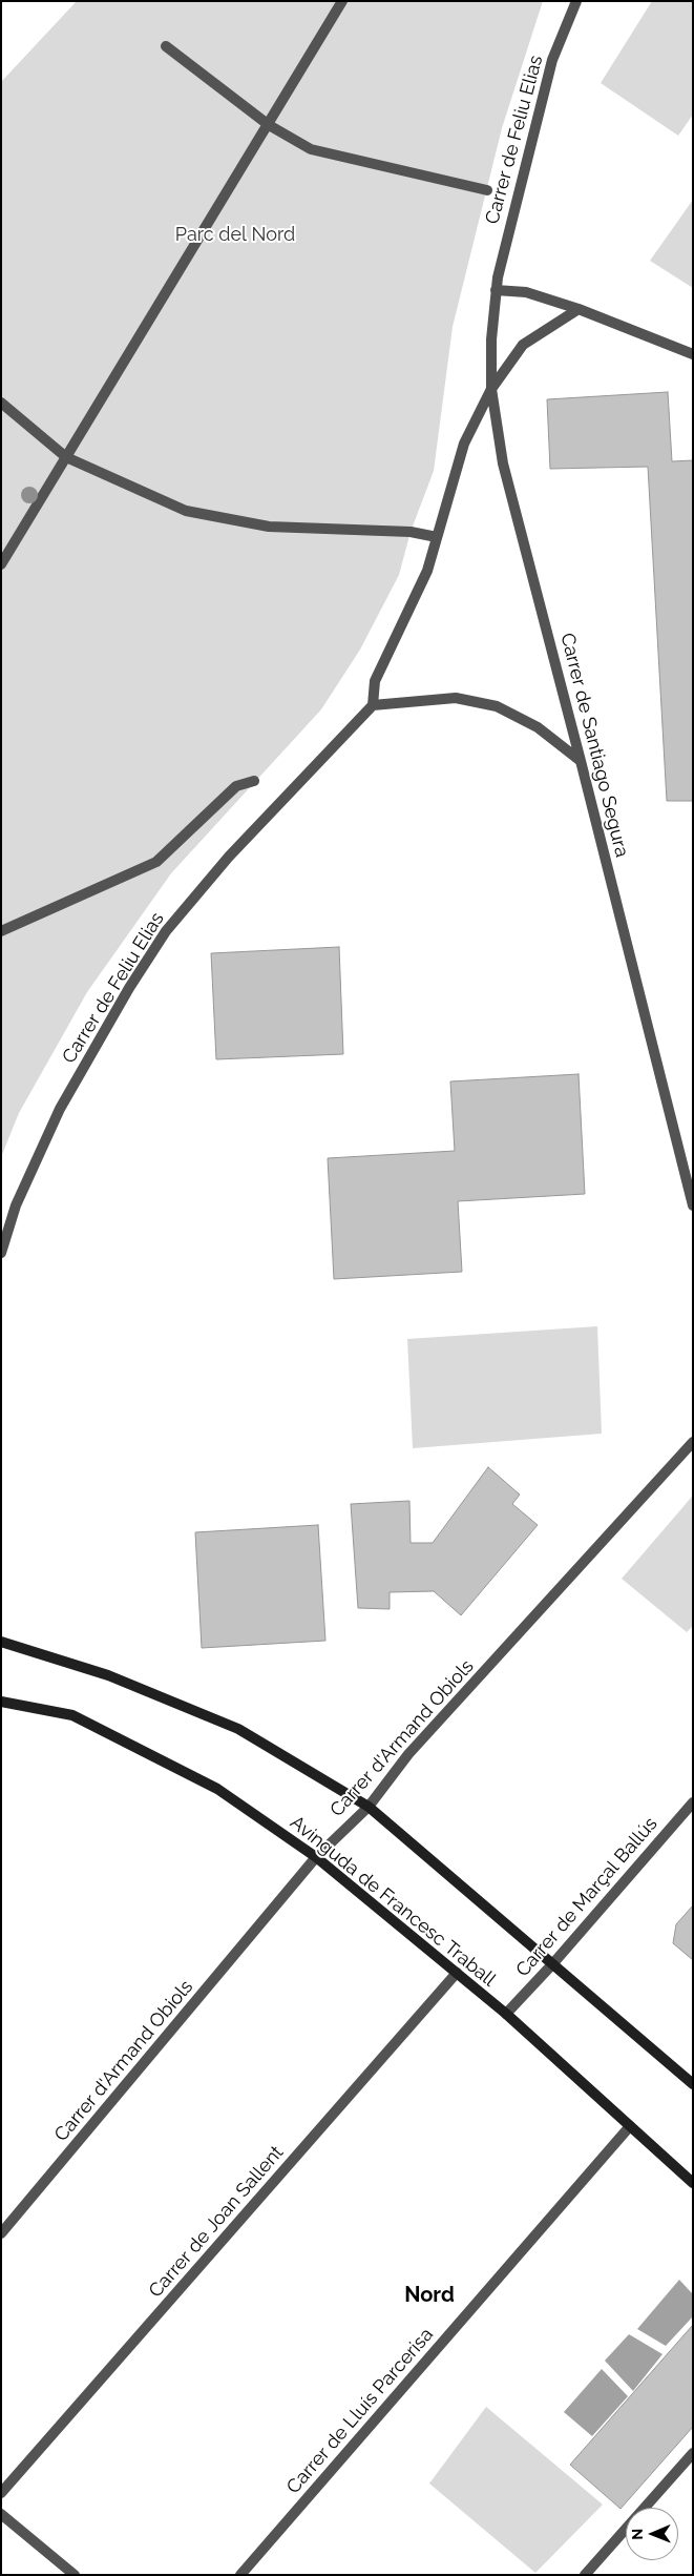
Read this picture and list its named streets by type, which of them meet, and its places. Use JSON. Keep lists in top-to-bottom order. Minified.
{"streets":{"street":["Carrer de Feliu Elias","Carrer de Santiago Segura","Carrer d'Armand Obiols","Carrer de Marçal Ballús","Avinguda de Francesc Traball","Carrer de Joan Sallent","Carrer de Lluís Parcerisa"]},"crossings":[["Carrer de Feliu Elias","Carrer de Santiago Segura"],["Carrer d'Armand Obiols","Avinguda de Francesc Traball"],["Carrer de Marçal Ballús","Avinguda de Francesc Traball"],["Avinguda de Francesc Traball","Carrer de Joan Sallent"],["Avinguda de Francesc Traball","Carrer de Lluís Parcerisa"]],"districts":["Nord"],"parks":["Parc del Nord"],"north":"left"}
